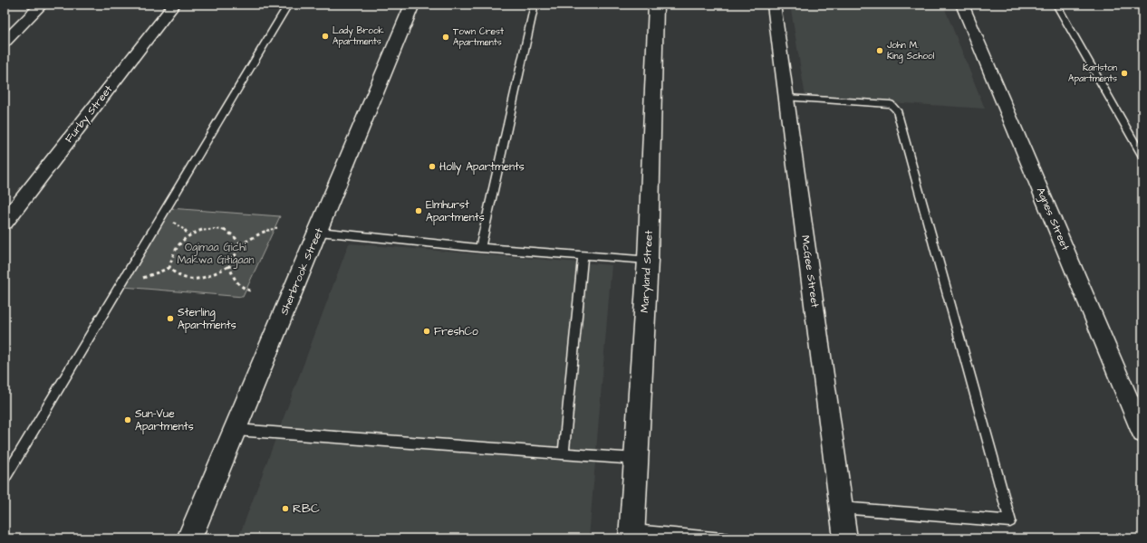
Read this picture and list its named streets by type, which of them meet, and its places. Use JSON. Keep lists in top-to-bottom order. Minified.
{"streets":{"main road":["Sherbrook Street","Maryland Street"],"street":["Furby Street","Agnes Street","McGee Street"]},"parks":["Ogimaa Gichi Makwa Gitigaan"],"places":["Lady Brook Apartments","Town Crest Apartments","John M. King School","Karlston Apartments","Holly Apartments","Elmhurst Apartments","Sterling Apartments","FreshCo","Sun-Vue Apartments","RBC"]}
